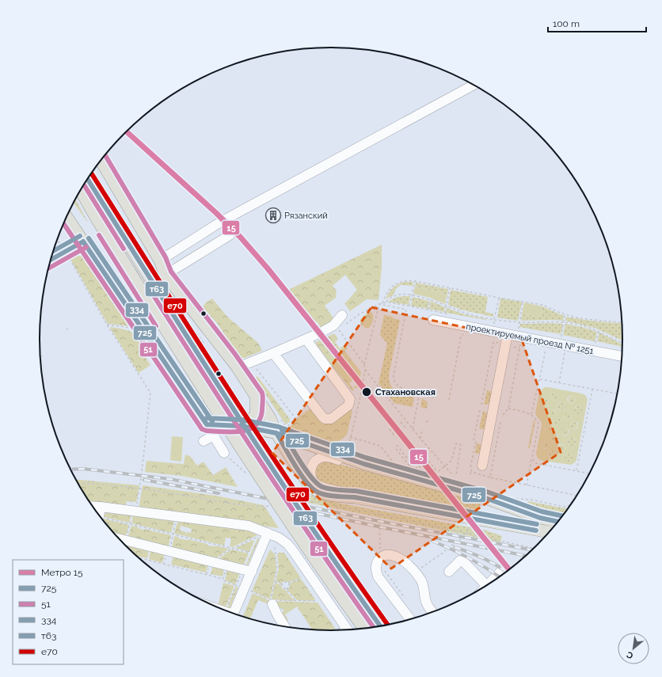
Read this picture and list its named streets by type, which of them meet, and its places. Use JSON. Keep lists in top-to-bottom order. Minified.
{"streets":{"street":["проектируемый проезд № 1251"]},"places":{"building":["Рязанский"],"other":["Стахановская"]},"lines":["metro line 15","transit line 51","transit line е70","transit line т63","transit line 334","transit line 725"],"legend":["Метро 15","725","51","334","т63","е70"],"scale_bar":"100 m","north":"bottom left"}
